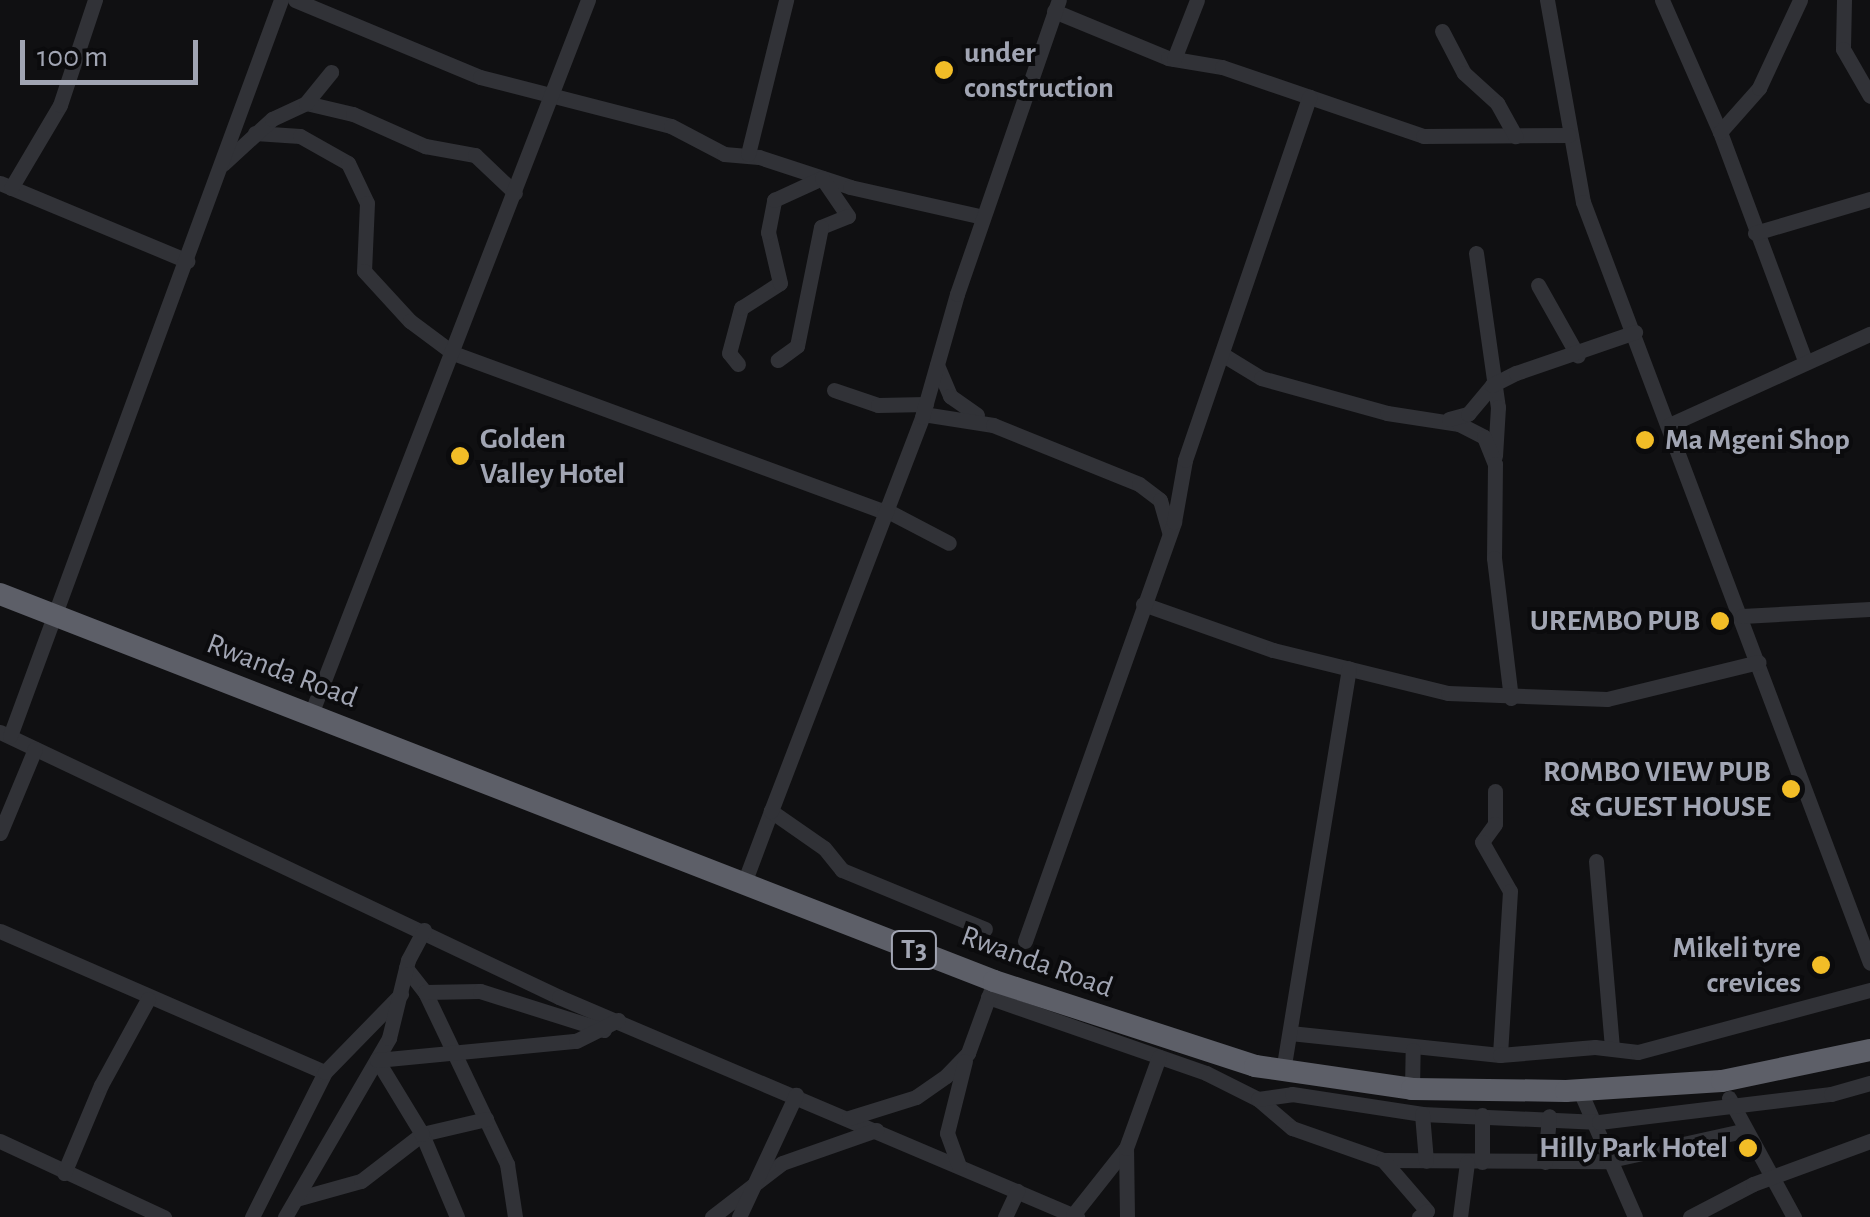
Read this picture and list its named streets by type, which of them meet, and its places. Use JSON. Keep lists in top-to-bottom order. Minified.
{"streets":{"highway":["Rwanda Road","T3"]},"places":["under construction","Ma Mgeni Shop","Golden Valley Hotel","UREMBO PUB","ROMBO VIEW PUB & GUEST HOUSE","Mikeli tyre crevices","Hilly Park Hotel"],"scale_bar":"100 m"}
